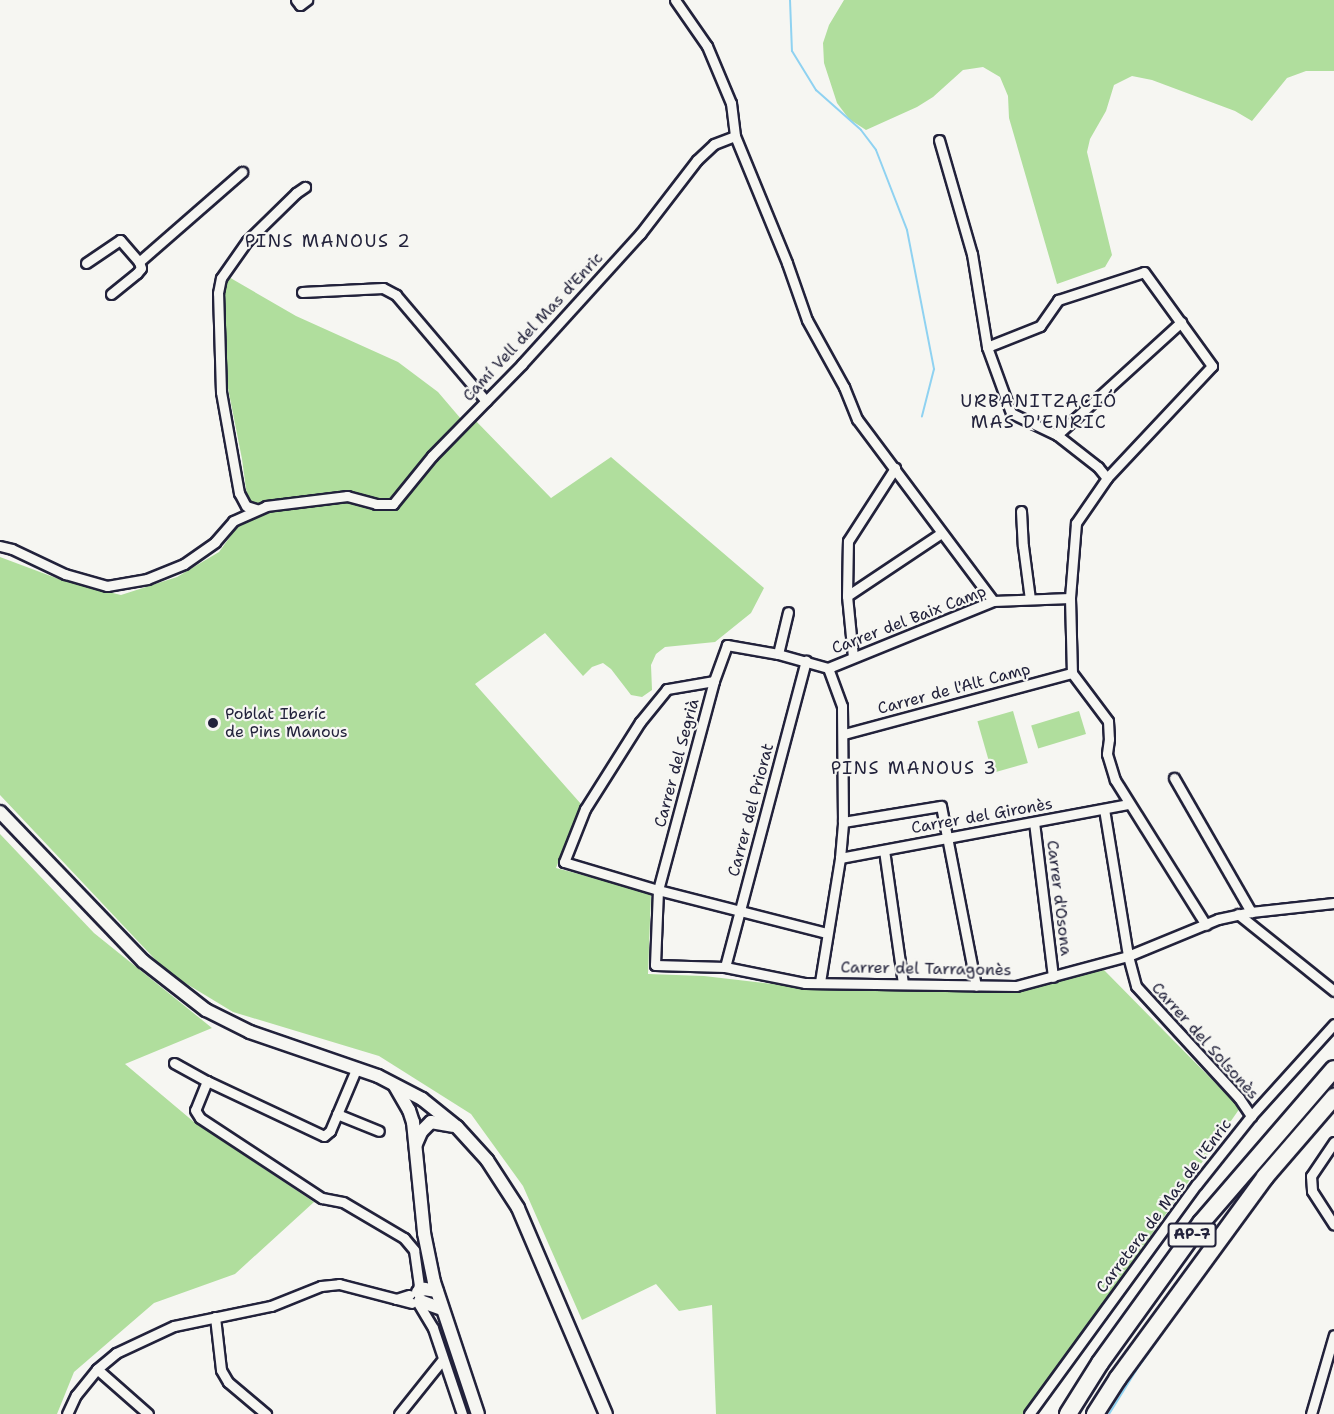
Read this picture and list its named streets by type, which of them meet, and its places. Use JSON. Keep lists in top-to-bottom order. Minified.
{"streets":{"highway":["AP-7"],"street":["Camí Vell del Mas d'Enric","Carrer del Baix Camp","Carrer de l'Alt Camp","Carrer del Segrià","Carrer del Priorat","Carrer del Gironès","Carrer d'Osona","Carrer del Tarragonès","Carrer del Solsonès","Carretera de Mas de l'Enric"]},"crossings":[["Carrer del Baix Camp","Carrer del Segrià"],["Carrer del Baix Camp","Carrer del Priorat"],["Carrer del Segrià","Carrer del Tarragonès"],["Carrer del Priorat","Carrer del Tarragonès"],["Carrer del Gironès","Carrer d'Osona"],["Carrer del Gironès","Carrer del Solsonès"],["Carrer d'Osona","Carrer del Tarragonès"],["Carrer del Tarragonès","Carrer del Solsonès"],["Carrer del Solsonès","Carretera de Mas de l'Enric"]],"districts":["PINS MANOUS 2","URBANITZACIÓ MAS D'ENRIC","PINS MANOUS 3"],"places":["Poblat Iberíc de Pins Manous"]}
